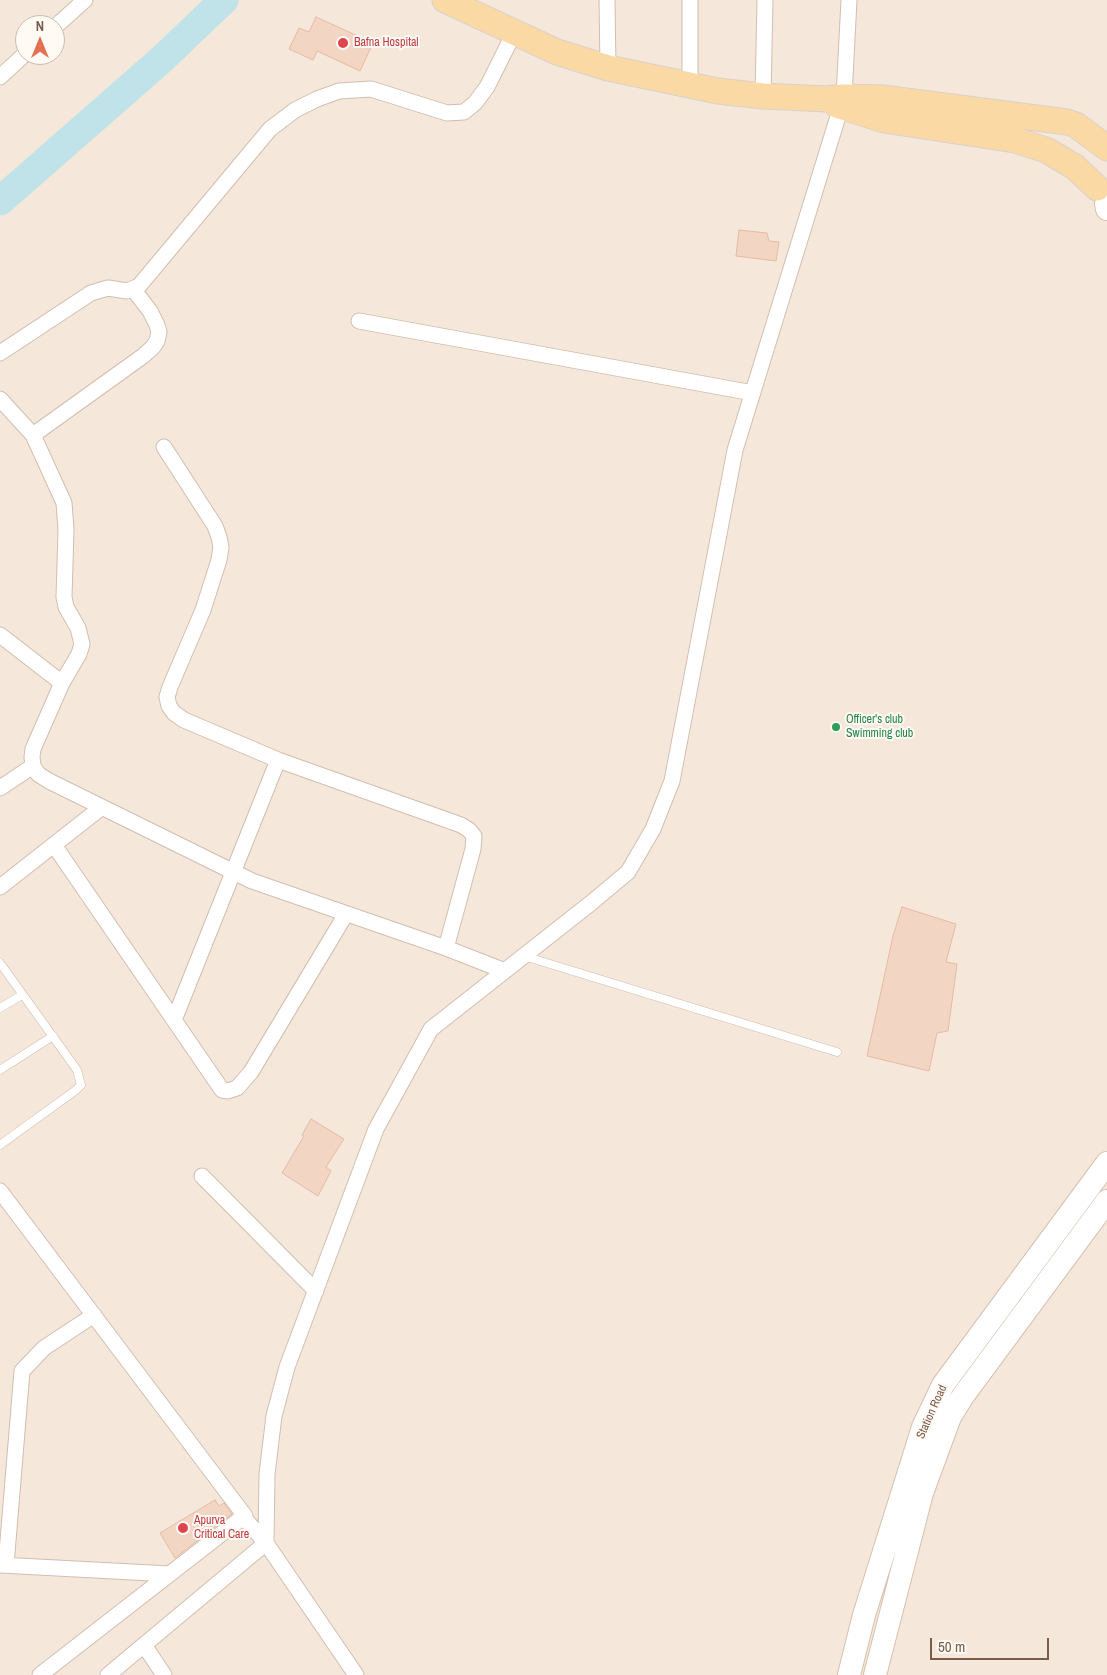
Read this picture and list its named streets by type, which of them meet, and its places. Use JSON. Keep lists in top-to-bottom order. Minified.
{"streets":{"main road":["Station Road"]},"places":["Bafna Hospital","Officer's club Swimming club","Apurva Critical Care"],"scale_bar":"50 m","north":"top"}
